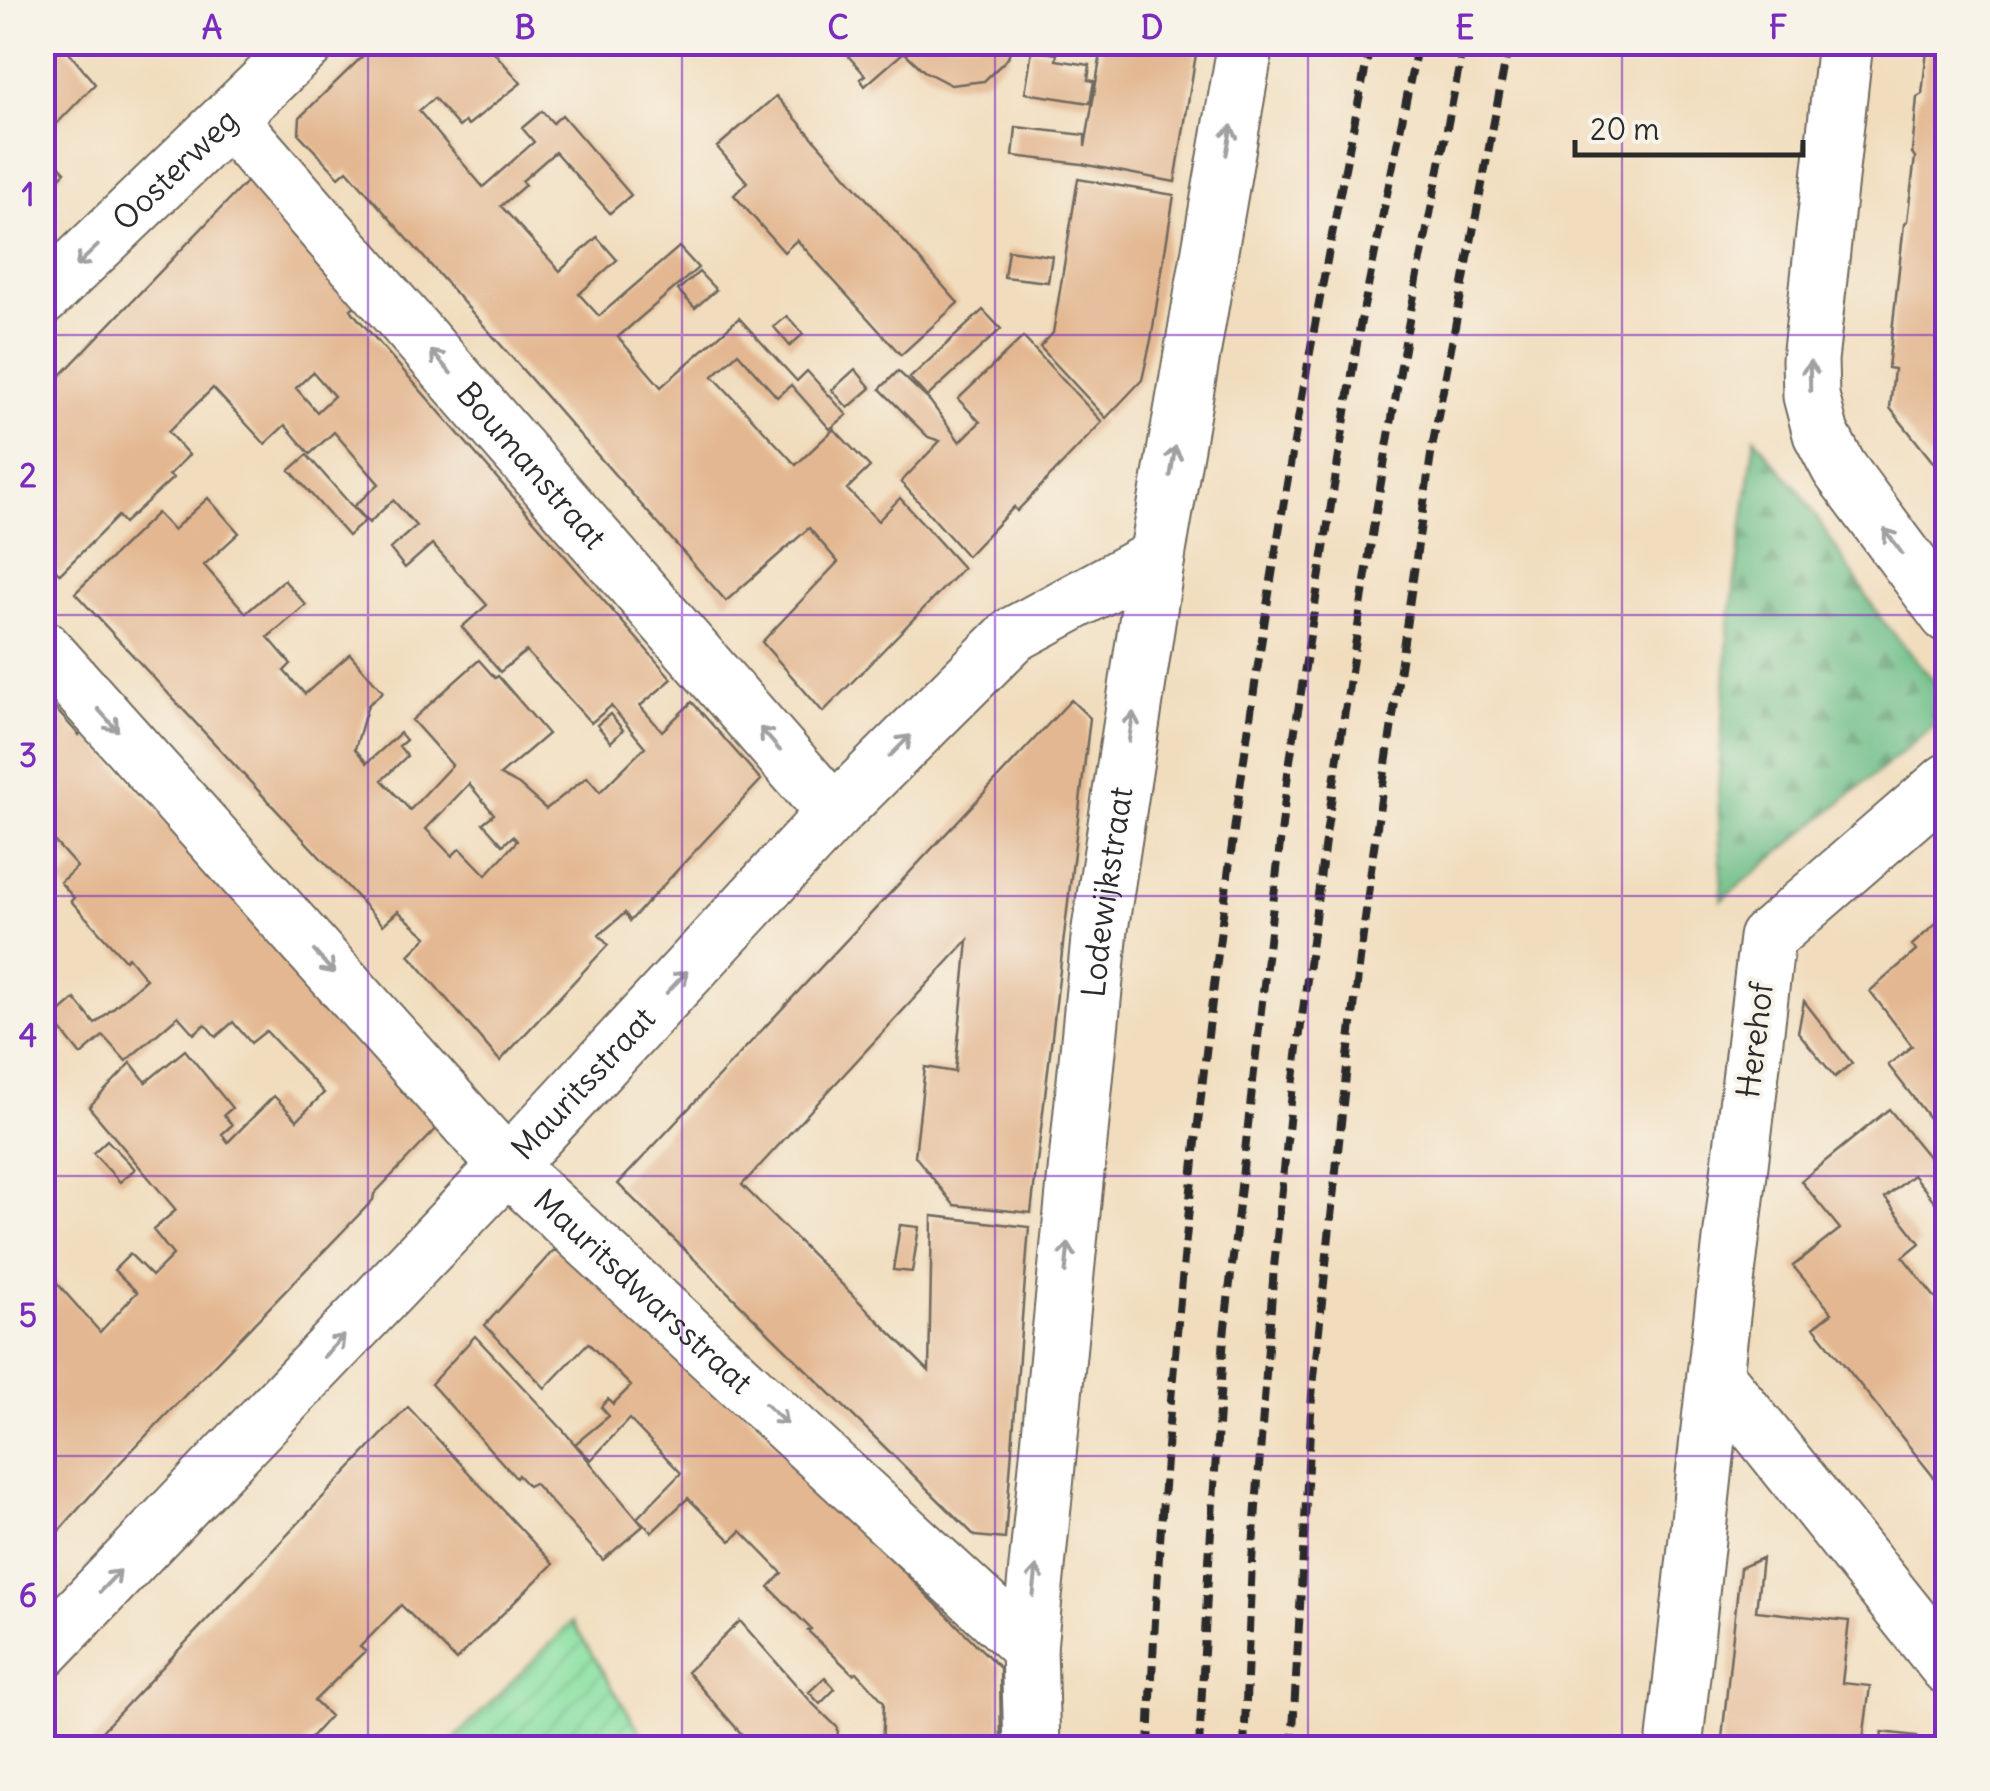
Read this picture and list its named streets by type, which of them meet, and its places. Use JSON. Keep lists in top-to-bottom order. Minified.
{"streets":{"street":["Oosterweg","Boumanstraat","Lodewijkstraat","Herehof","Mauritsstraat","Mauritsdwarsstraat"]},"crossings":[["Oosterweg","Boumanstraat"],["Boumanstraat","Mauritsstraat"],["Lodewijkstraat","Mauritsstraat"],["Lodewijkstraat","Mauritsdwarsstraat"],["Mauritsstraat","Mauritsdwarsstraat"]],"one_way":["Oosterweg","Boumanstraat","Lodewijkstraat","Mauritsstraat","Mauritsdwarsstraat"],"scale_bar":"20 m","grid":{"columns":["A","B","C","D","E","F"],"rows":["1","2","3","4","5","6"]}}
